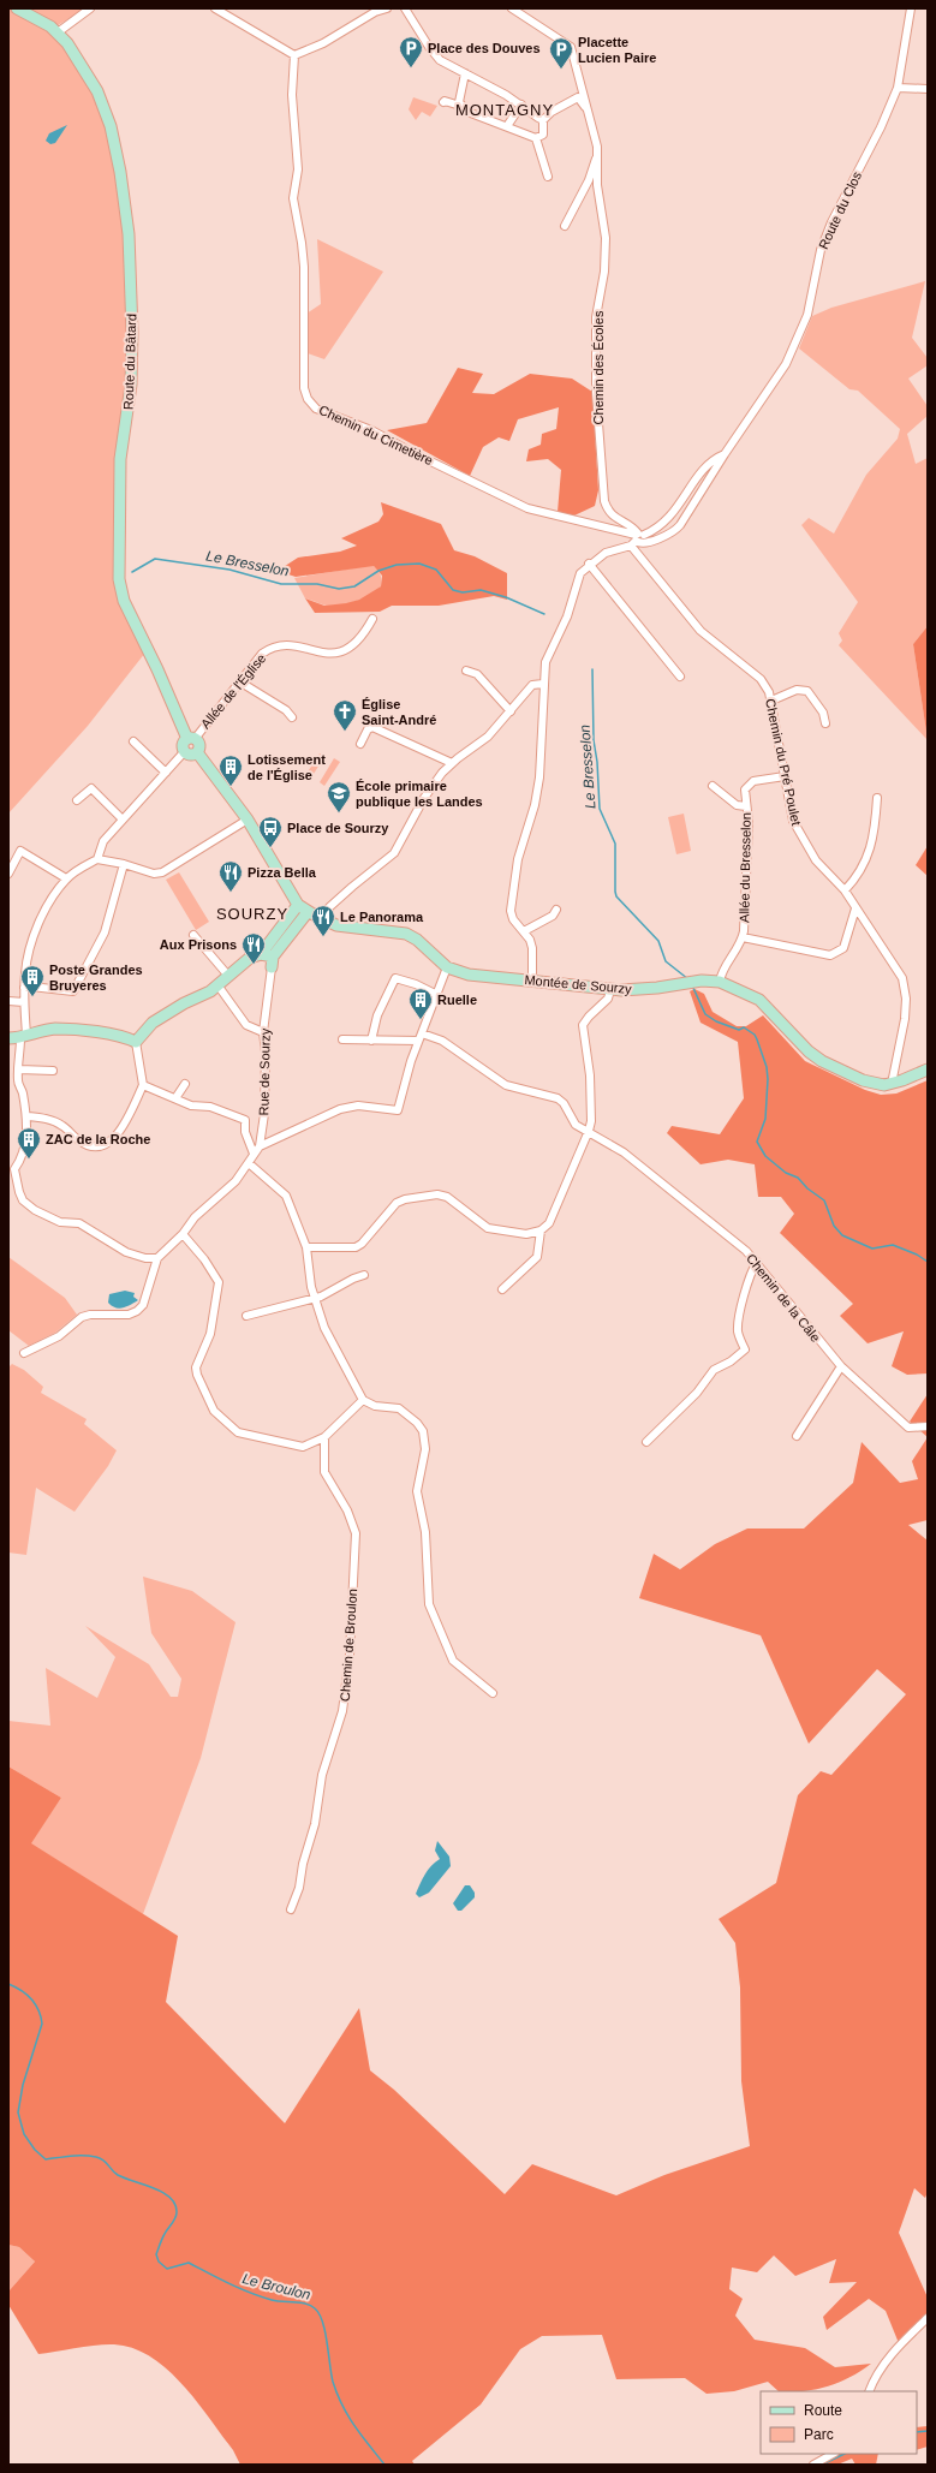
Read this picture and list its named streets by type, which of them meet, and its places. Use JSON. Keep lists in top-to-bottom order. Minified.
{"streets":{"street":["Route du Clos","Route du Bâtard","Chemin des Écoles","Chemin du Cimetière","Allée de l'Église","Chemin du Pré Poulet","Allée du Bresselon","Montée de Sourzy","Rue de Sourzy","Chemin de la Câle","Chemin de Broulon"]},"crossings":[["Route du Clos","Chemin des Écoles"],["Route du Clos","Chemin du Cimetière"],["Route du Clos","Chemin du Pré Poulet"],["Route du Bâtard","Allée de l'Église"],["Chemin des Écoles","Chemin du Cimetière"],["Chemin des Écoles","Chemin du Pré Poulet"],["Chemin du Cimetière","Chemin du Pré Poulet"],["Chemin du Pré Poulet","Allée du Bresselon"],["Chemin du Pré Poulet","Montée de Sourzy"],["Allée du Bresselon","Montée de Sourzy"]],"districts":["MONTAGNY","SOURZY"],"water":["Le Bresselon","Le Broulon"],"places":{"parking":["Place des Douves","Placette Lucien Paire"],"church":["Église Saint-André"],"building":["Lotissement de l'Église","Poste Grandes Bruyeres","Ruelle","ZAC de la Roche"],"school or university":["École primaire publique les Landes"],"bus stop":["Place de Sourzy"],"restaurant":["Pizza Bella","Le Panorama","Aux Prisons"]},"legend":["Route","Parc"]}
